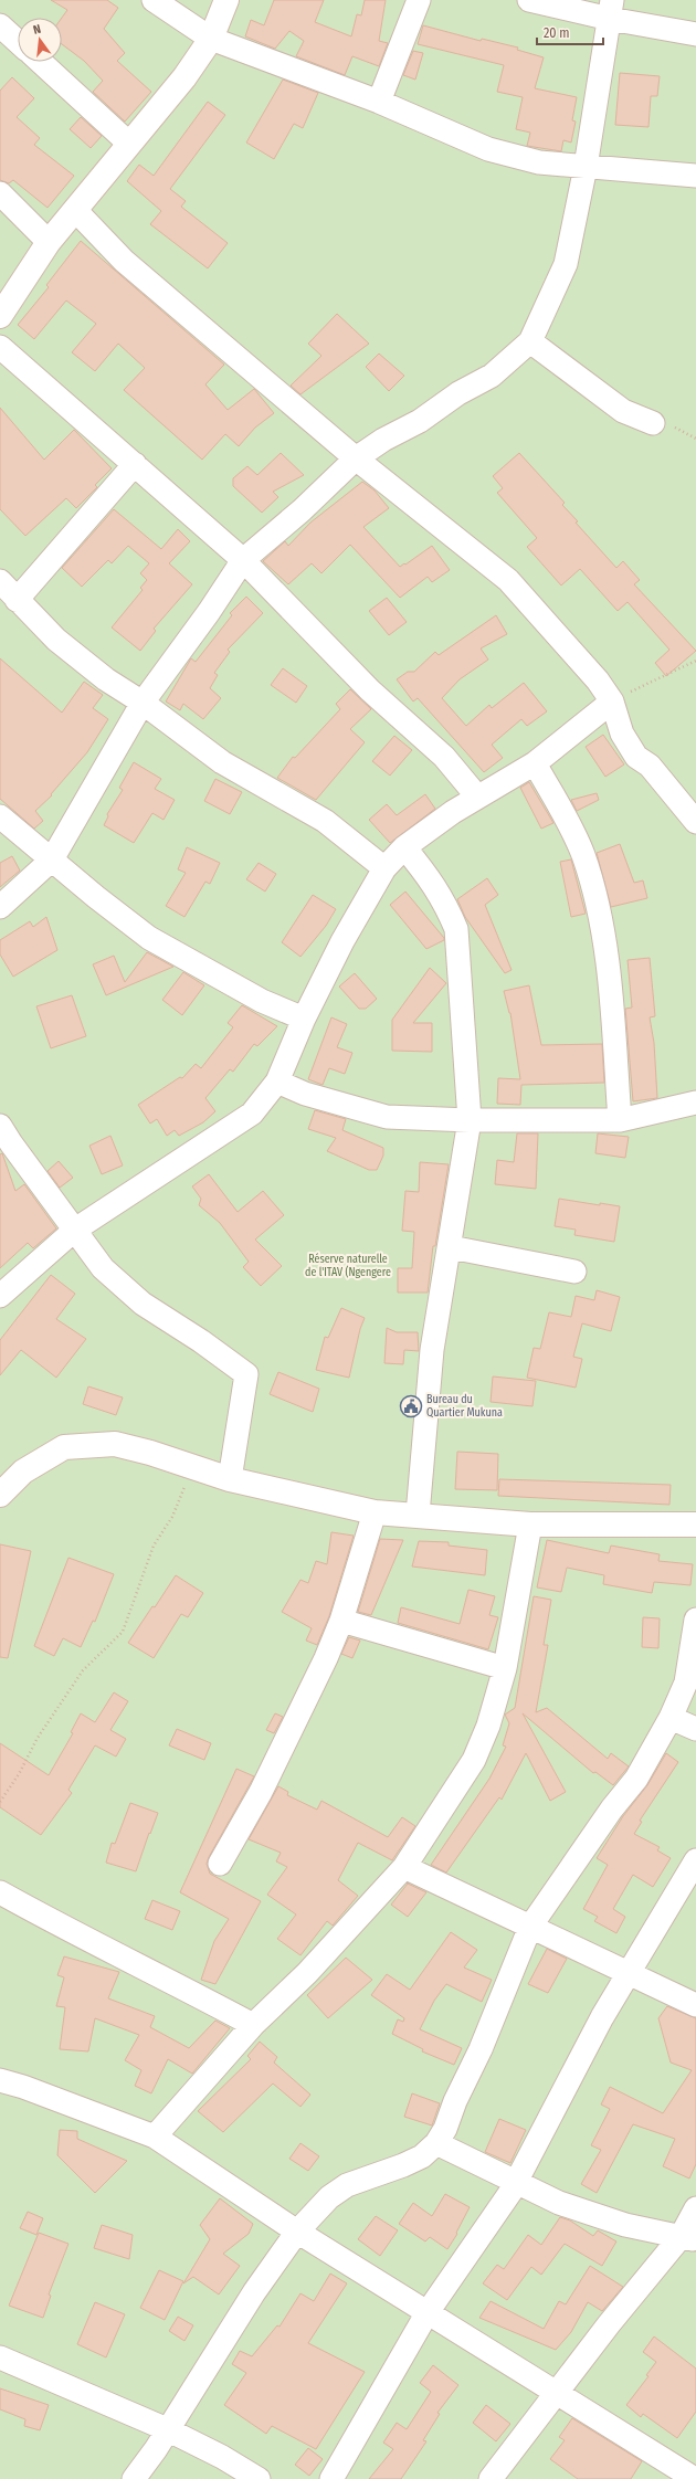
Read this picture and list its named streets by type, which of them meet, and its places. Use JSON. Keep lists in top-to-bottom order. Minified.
{"parks":["Réserve naturelle de l'ITAV (Ngengere"],"places":{"public building":["Bureau du Quartier Mukuna"]},"scale_bar":"20 m","north":"top"}
